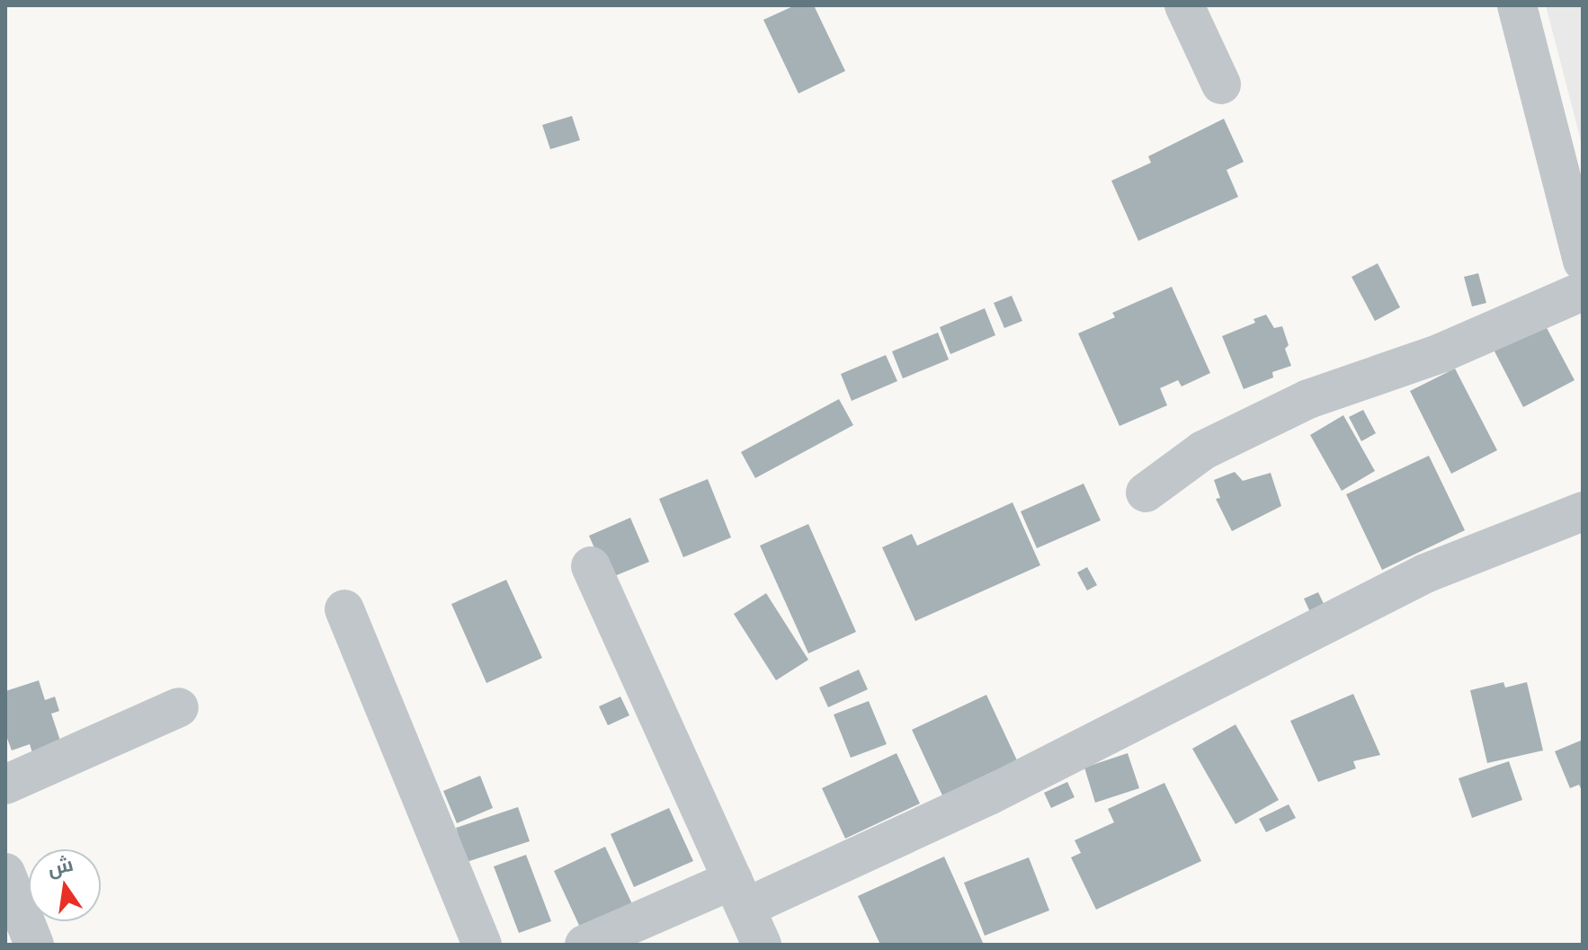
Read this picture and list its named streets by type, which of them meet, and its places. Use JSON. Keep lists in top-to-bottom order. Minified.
{"north":"top"}
